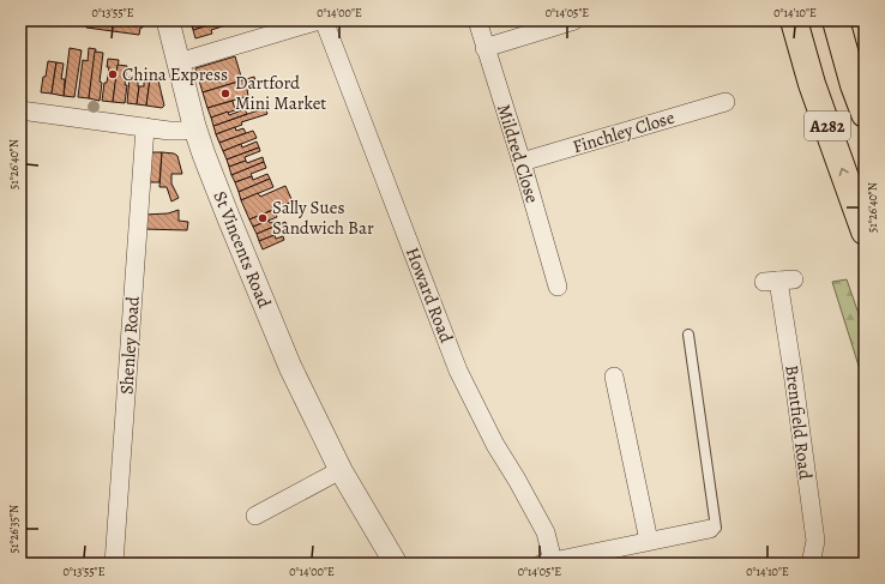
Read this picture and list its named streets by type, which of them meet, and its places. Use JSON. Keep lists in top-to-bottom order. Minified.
{"streets":{"highway":["A282"],"street":["Finchley Close","Mildred Close","St Vincents Road","Howard Road","Shenley Road","Brentfield Road"]},"crossings":[["Finchley Close","Mildred Close"]],"places":["China Express","Dartford Mini Market","Sally Sues Sandwich Bar"],"coordinates":["0°13'55\"E","0°14'00\"E","0°14'05\"E","0°14'10\"E","51°26'40\"N","51°26'35\"N"]}
